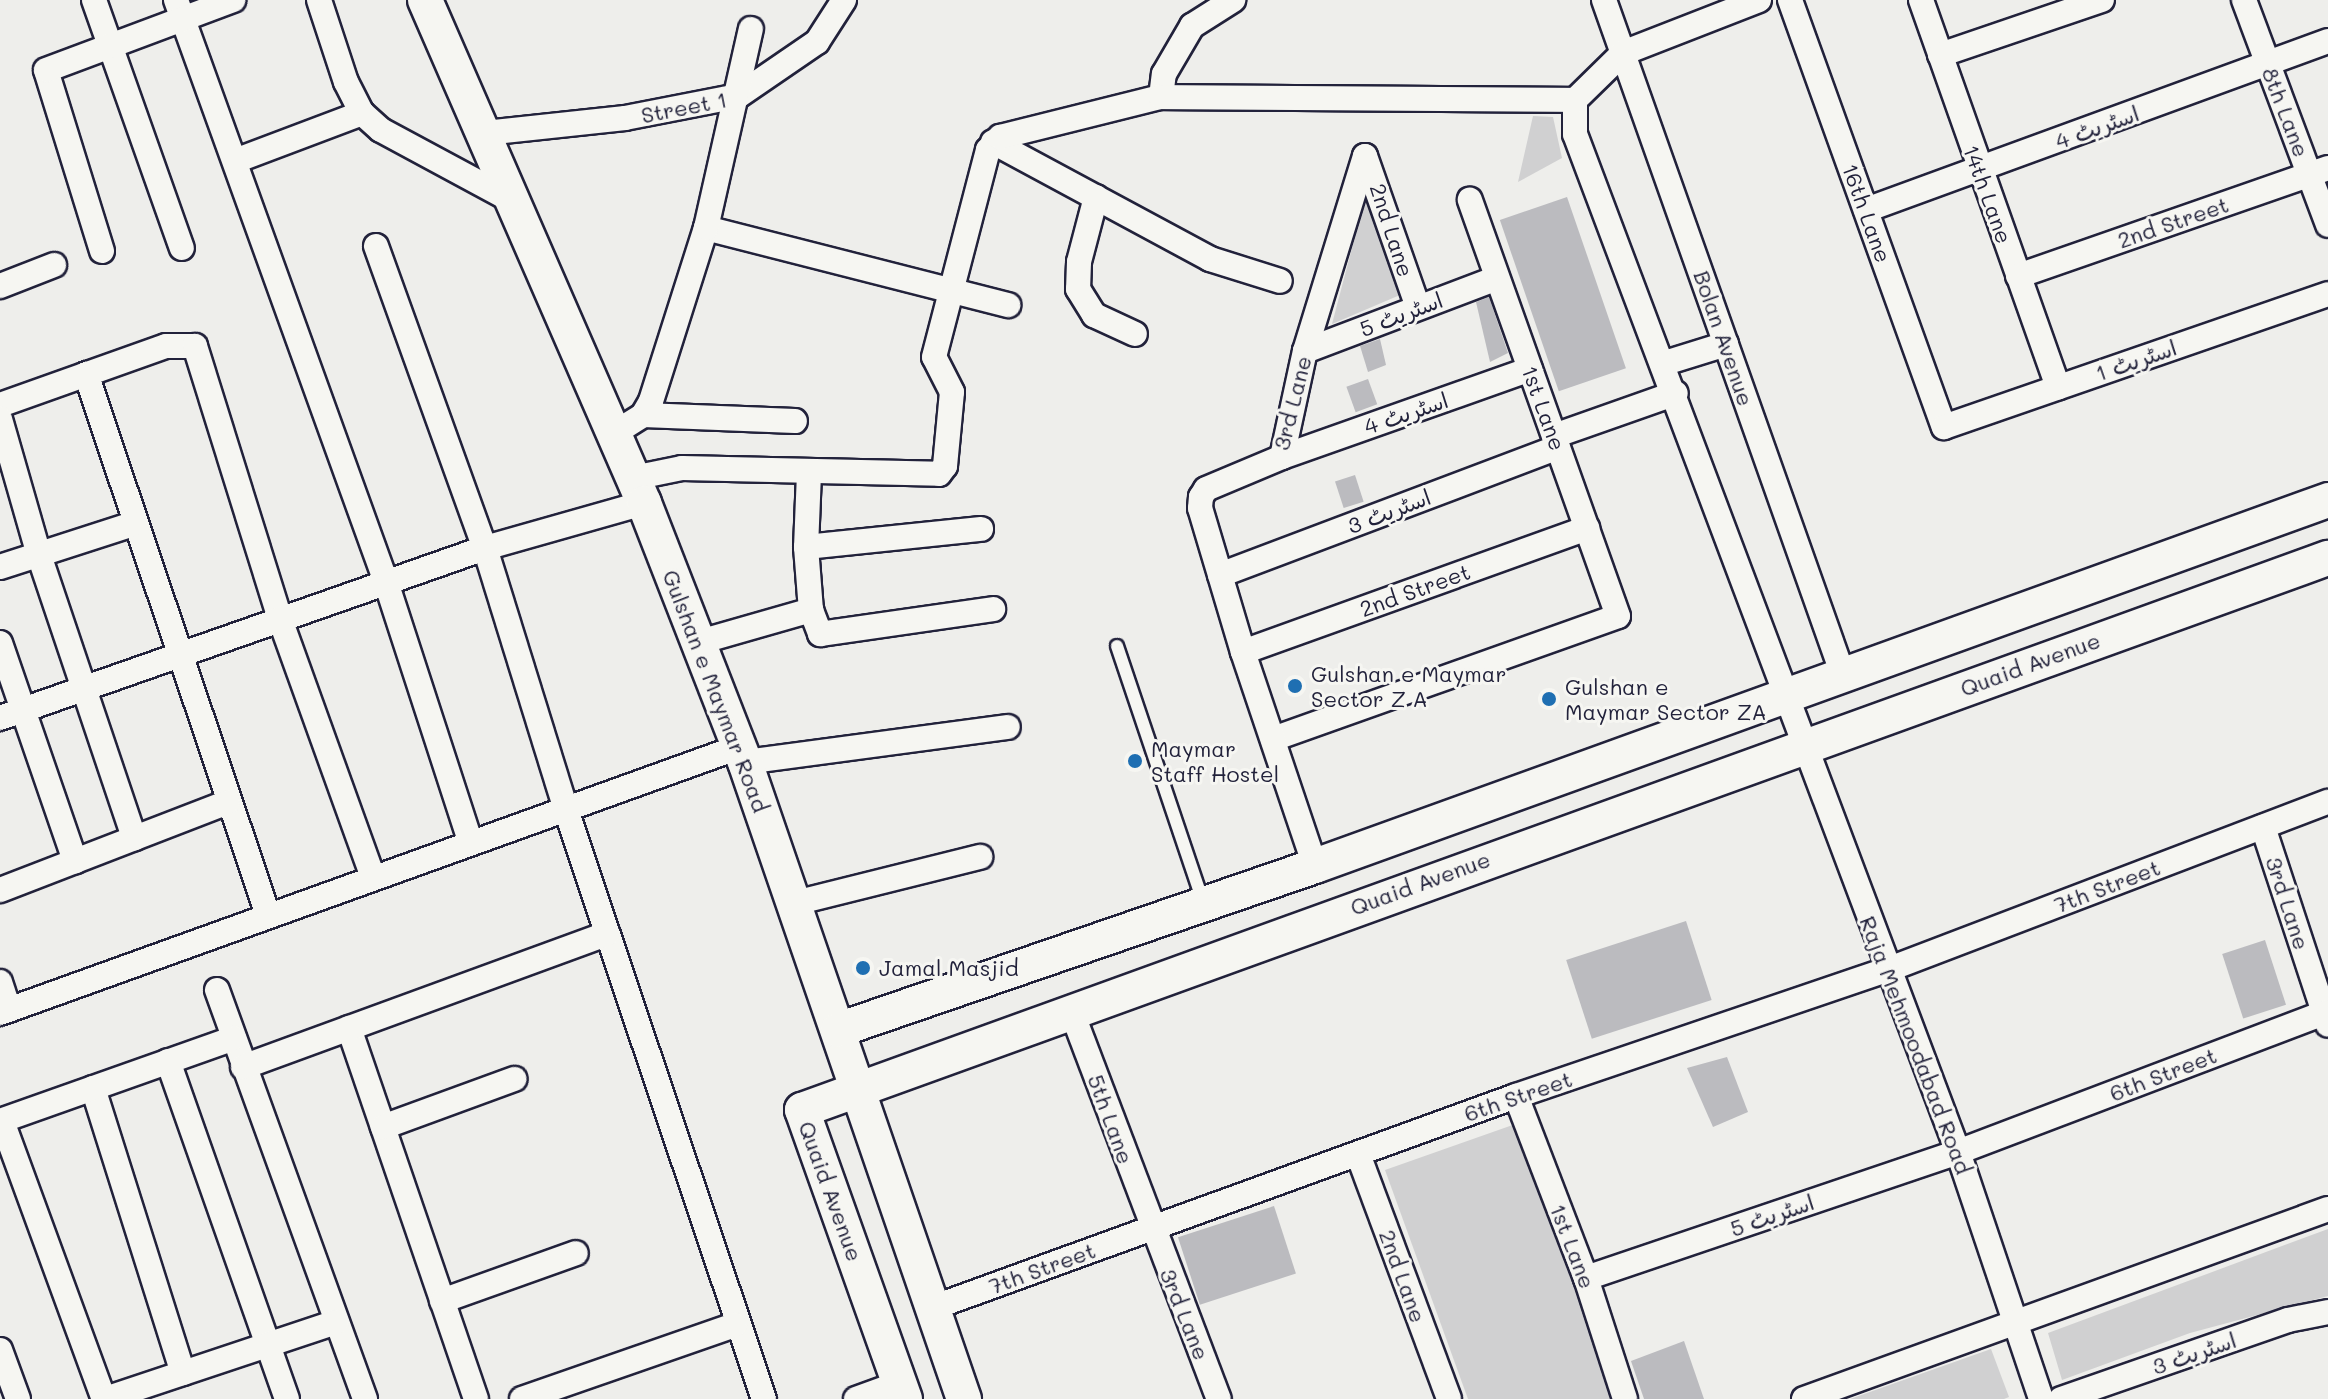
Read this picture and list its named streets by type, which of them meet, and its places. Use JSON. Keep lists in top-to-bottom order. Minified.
{"streets":{"main road":["Quaid Avenue","Gulshan e Maymar Road"],"street":["Street 1","8th Lane","اسٹریٹ 4","14th Lane","16th Lane","2nd Street","2nd Lane","اسٹریٹ 5","Bolan Avenue","اسٹریٹ 1","3rd Lane","1st Lane","اسٹریٹ 3","7th Street","Raja Mehmoodabad Road","6th Street","5th Lane"]},"crossings":[["Street 1","Gulshan e Maymar Road"],["8th Lane","اسٹریٹ 4"],["8th Lane","2nd Street"],["اسٹریٹ 4","14th Lane"],["اسٹریٹ 4","16th Lane"],["اسٹریٹ 4","3rd Lane"],["اسٹریٹ 4","1st Lane"],["14th Lane","2nd Street"],["14th Lane","اسٹریٹ 1"],["16th Lane","اسٹریٹ 1"],["2nd Street","3rd Lane"],["2nd Street","1st Lane"],["2nd Lane","اسٹریٹ 5"],["2nd Lane","3rd Lane"],["2nd Lane","6th Street"],["اسٹریٹ 5","3rd Lane"],["اسٹریٹ 5","1st Lane"],["اسٹریٹ 5","Raja Mehmoodabad Road"],["اسٹریٹ 5","6th Street"],["3rd Lane","1st Lane"],["3rd Lane","اسٹریٹ 3"],["3rd Lane","7th Street"],["3rd Lane","6th Street"],["3rd Lane","5th Lane"],["1st Lane","اسٹریٹ 3"],["1st Lane","6th Street"],["Quaid Avenue","Gulshan e Maymar Road"],["Quaid Avenue","Raja Mehmoodabad Road"],["Quaid Avenue","5th Lane"],["Gulshan e Maymar Road","7th Street"],["7th Street","Raja Mehmoodabad Road"],["7th Street","6th Street"],["7th Street","5th Lane"],["Raja Mehmoodabad Road","6th Street"],["6th Street","5th Lane"]],"places":["Gulshan e Maymar Sector Z A","Gulshan e Maymar Sector ZA","Maymar Staff Hostel","Jamal Masjid"]}
